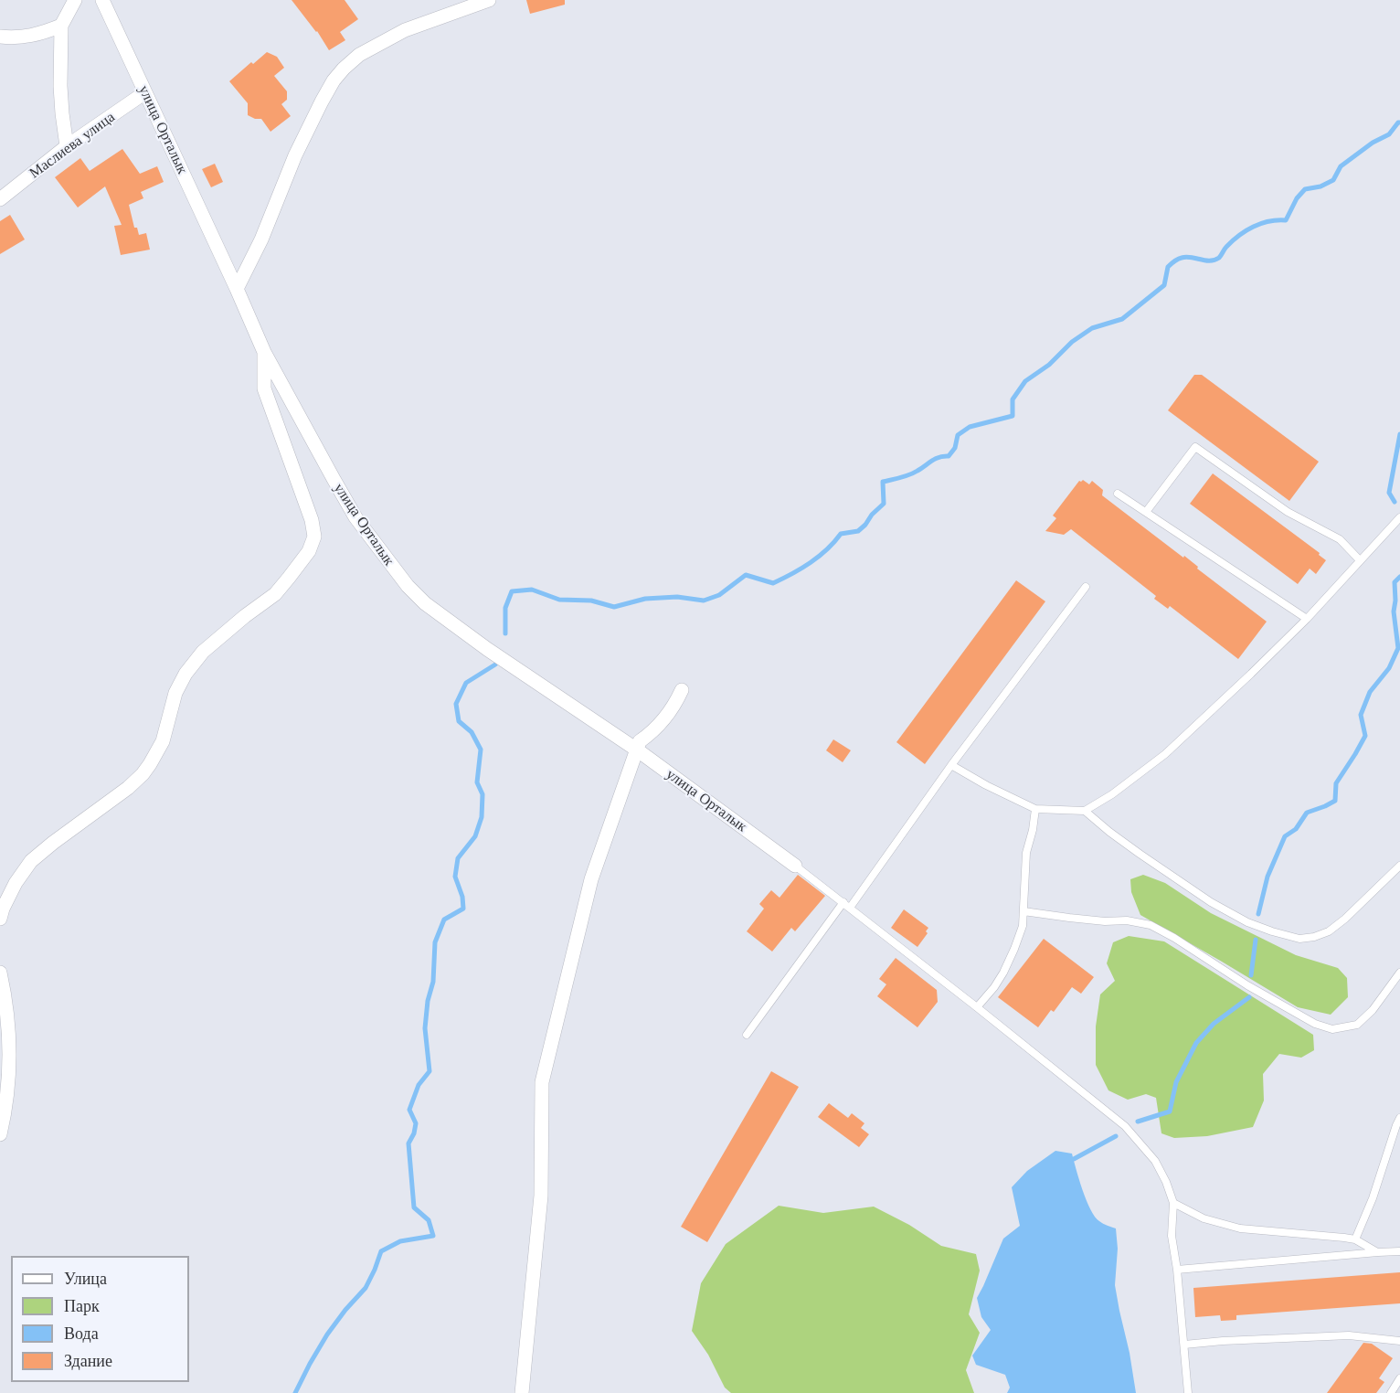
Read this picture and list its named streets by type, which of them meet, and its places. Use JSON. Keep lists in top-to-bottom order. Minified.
{"streets":{"street":["улица Орталык","Маслиева улица"]},"crossings":[["улица Орталык","Маслиева улица"]],"legend":["Улица","Парк","Вода","Здание"]}
